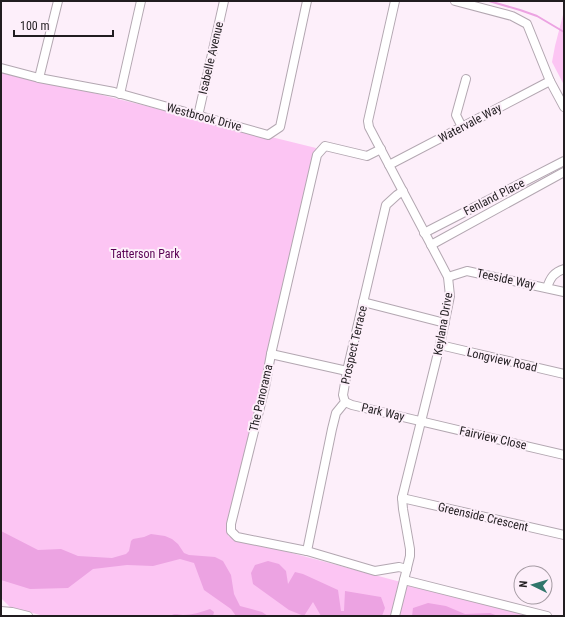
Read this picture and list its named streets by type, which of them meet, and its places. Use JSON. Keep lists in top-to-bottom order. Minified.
{"streets":{"street":["Isabelle Avenue","Westbrook Drive","Watervale Way","Fenland Place","Teeside Way","Keylana Drive","Prospect Terrace","Longview Road","The Panorama","Park Way","Fairview Close","Greenside Crescent"]},"crossings":[["Isabelle Avenue","Westbrook Drive"],["Watervale Way","Keylana Drive"],["Fenland Place","Keylana Drive"],["Teeside Way","Keylana Drive"],["Keylana Drive","Prospect Terrace"],["Keylana Drive","Longview Road"],["Keylana Drive","The Panorama"],["Keylana Drive","Park Way"],["Keylana Drive","Fairview Close"],["Keylana Drive","Greenside Crescent"],["Prospect Terrace","The Panorama"],["Prospect Terrace","Park Way"],["Park Way","Fairview Close"]],"parks":["Tatterson Park"],"scale_bar":"100 m","north":"left"}
